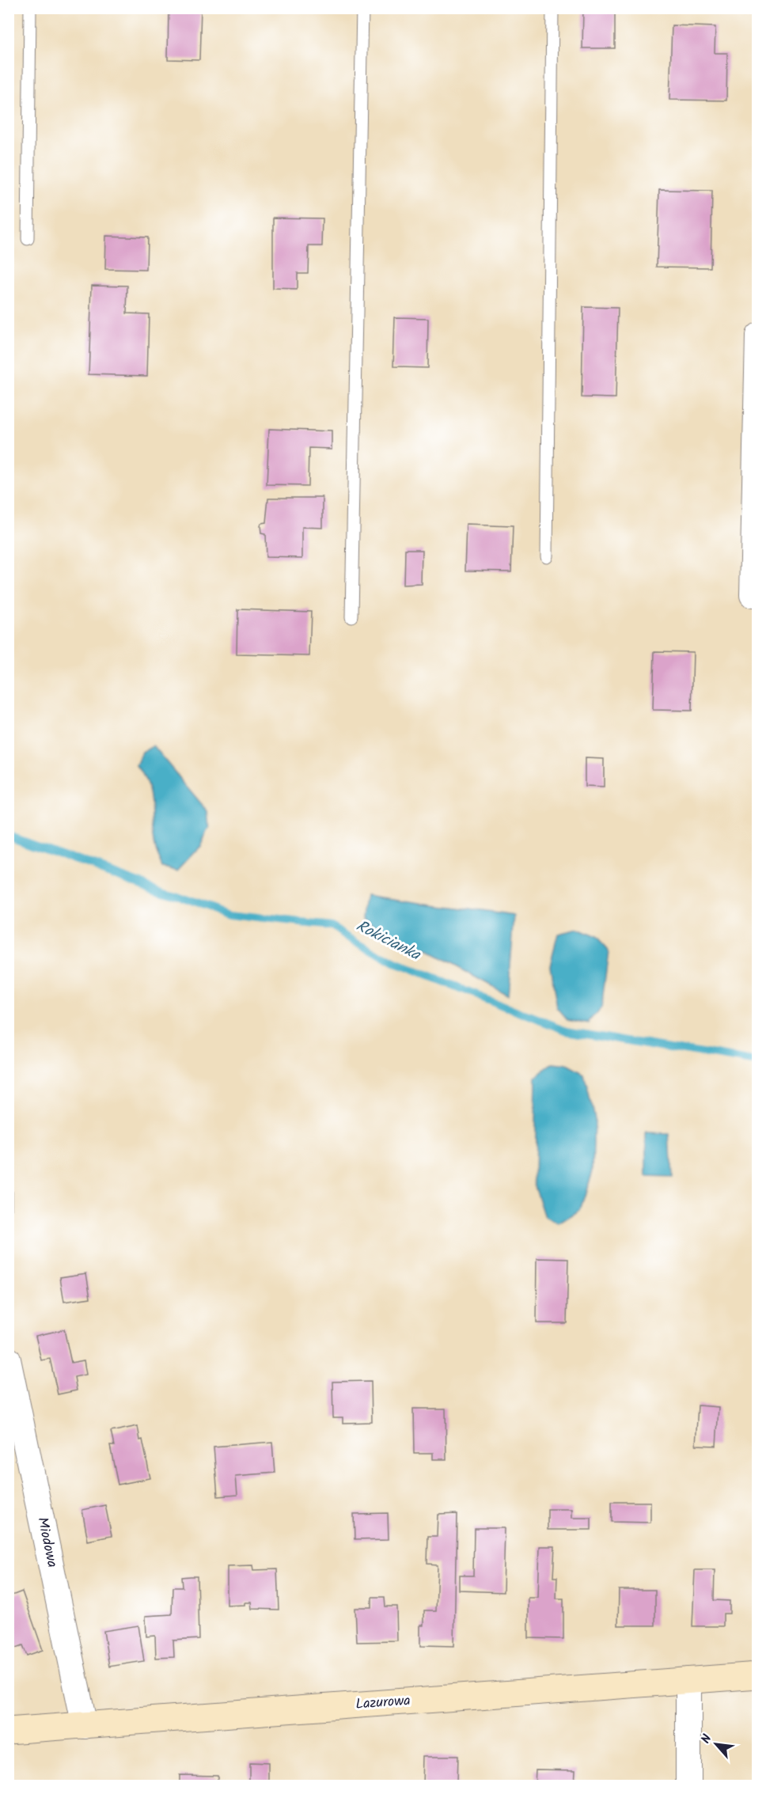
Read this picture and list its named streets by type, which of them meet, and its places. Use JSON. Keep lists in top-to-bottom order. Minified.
{"streets":{"street":["Miodowa","Lazurowa"]},"crossings":[["Miodowa","Lazurowa"]],"water":["Rokicianka"],"north":"top left"}
